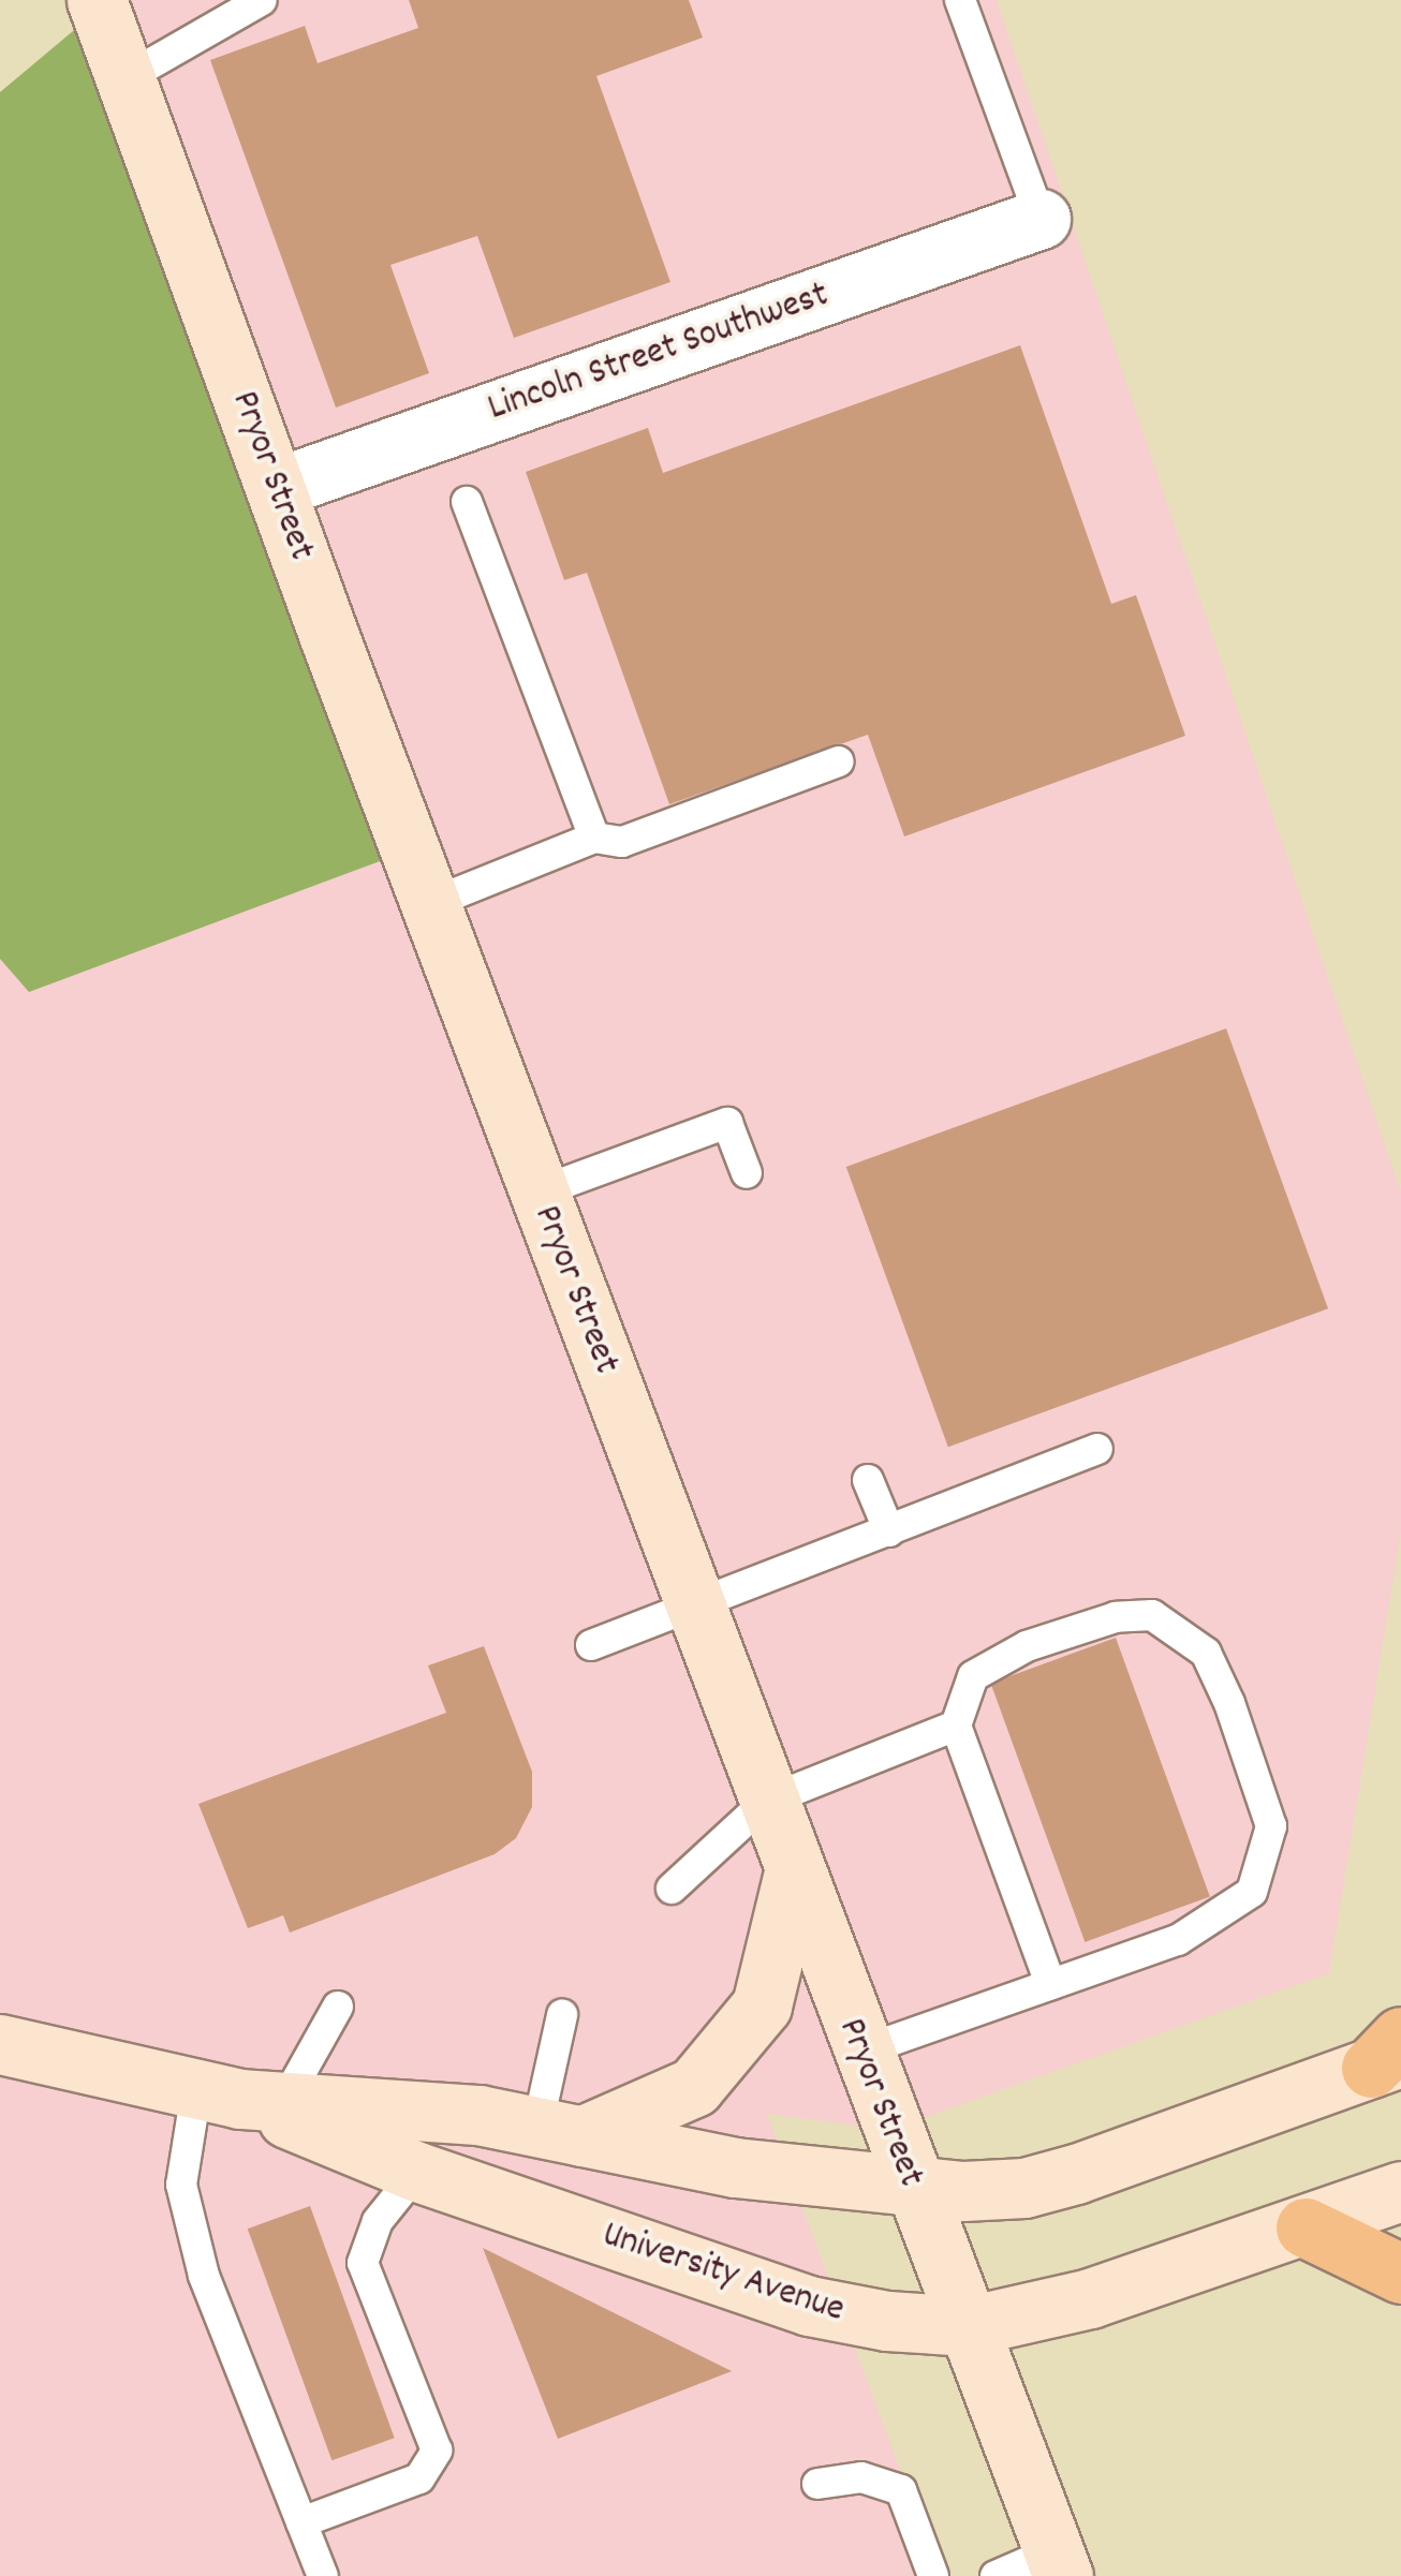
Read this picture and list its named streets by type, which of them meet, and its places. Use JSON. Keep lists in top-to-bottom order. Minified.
{"streets":{"main road":["Pryor Street","University Avenue"],"street":["Lincoln Street Southwest"]},"crossings":[["Lincoln Street Southwest","Pryor Street"],["Pryor Street","University Avenue"]]}
